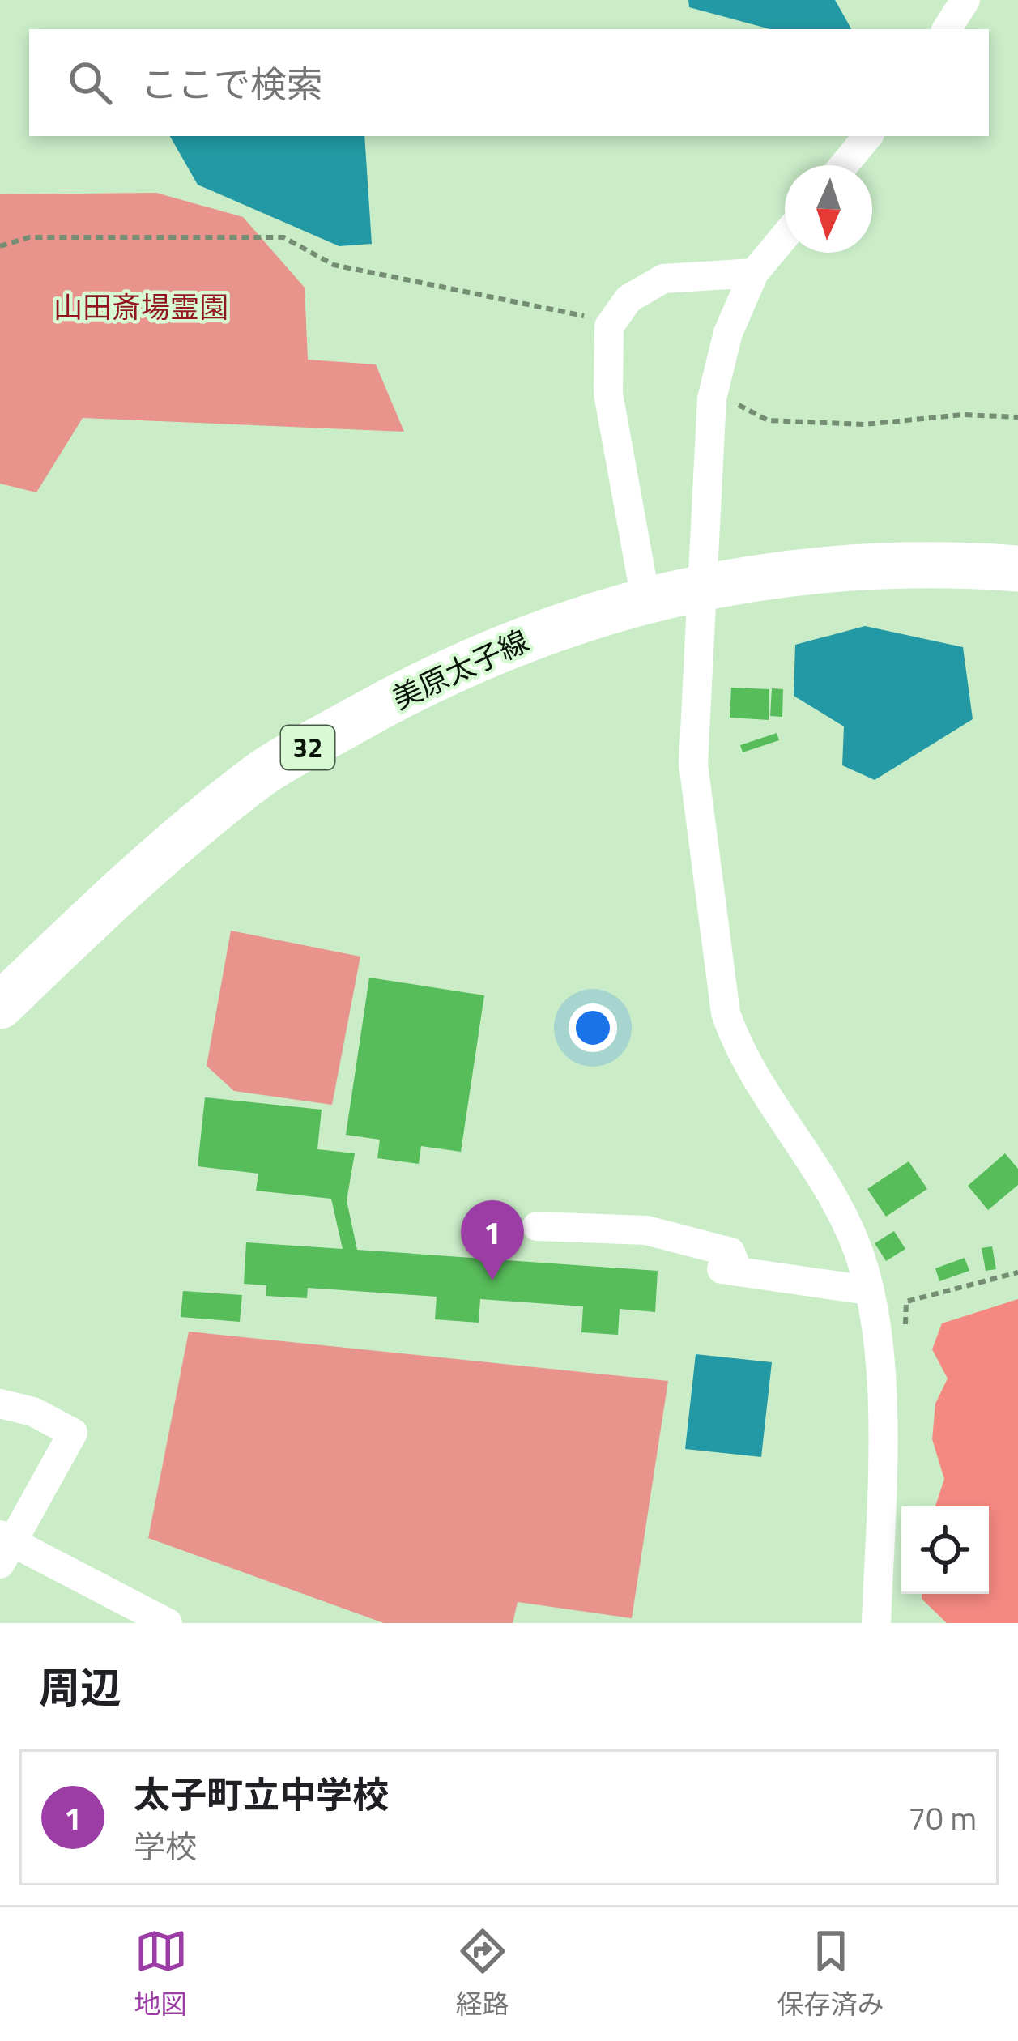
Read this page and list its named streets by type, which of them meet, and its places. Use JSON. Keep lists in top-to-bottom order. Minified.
{"streets":{"main road":["美原太子線","32"]},"parks":["山田斎場霊園"],"north":"bottom","page":{"search":"ここで検索","pins":"1","heading":"周辺","list":[{"mark":"1","name":"太子町立中学校","note":"学校","value":"70 m"}],"nav":["地図","経路","保存済み"]}}
